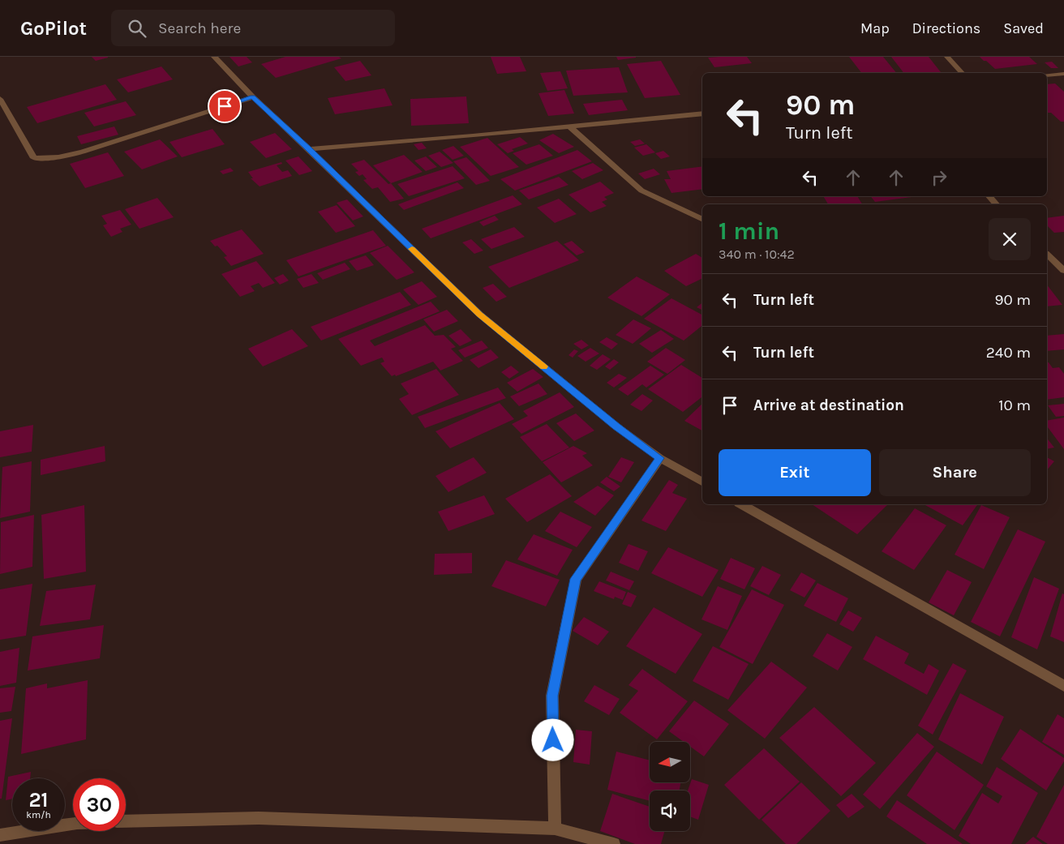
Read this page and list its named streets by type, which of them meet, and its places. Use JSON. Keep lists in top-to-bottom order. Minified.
{"north":"left","page":{"header":"GoPilot","search":"Search here","nav":["Map","Directions","Saved"],"turn":["90 m","Turn left"],"heading":["1 min","340 m · 10:42"],"list":[{"name":"Turn left","value":"90 m"},{"name":"Turn left","value":"240 m"},{"name":"Arrive at destination","value":"10 m"}],"buttons":["Exit","Share"],"speed":"21 km/h","limit":"30"}}
